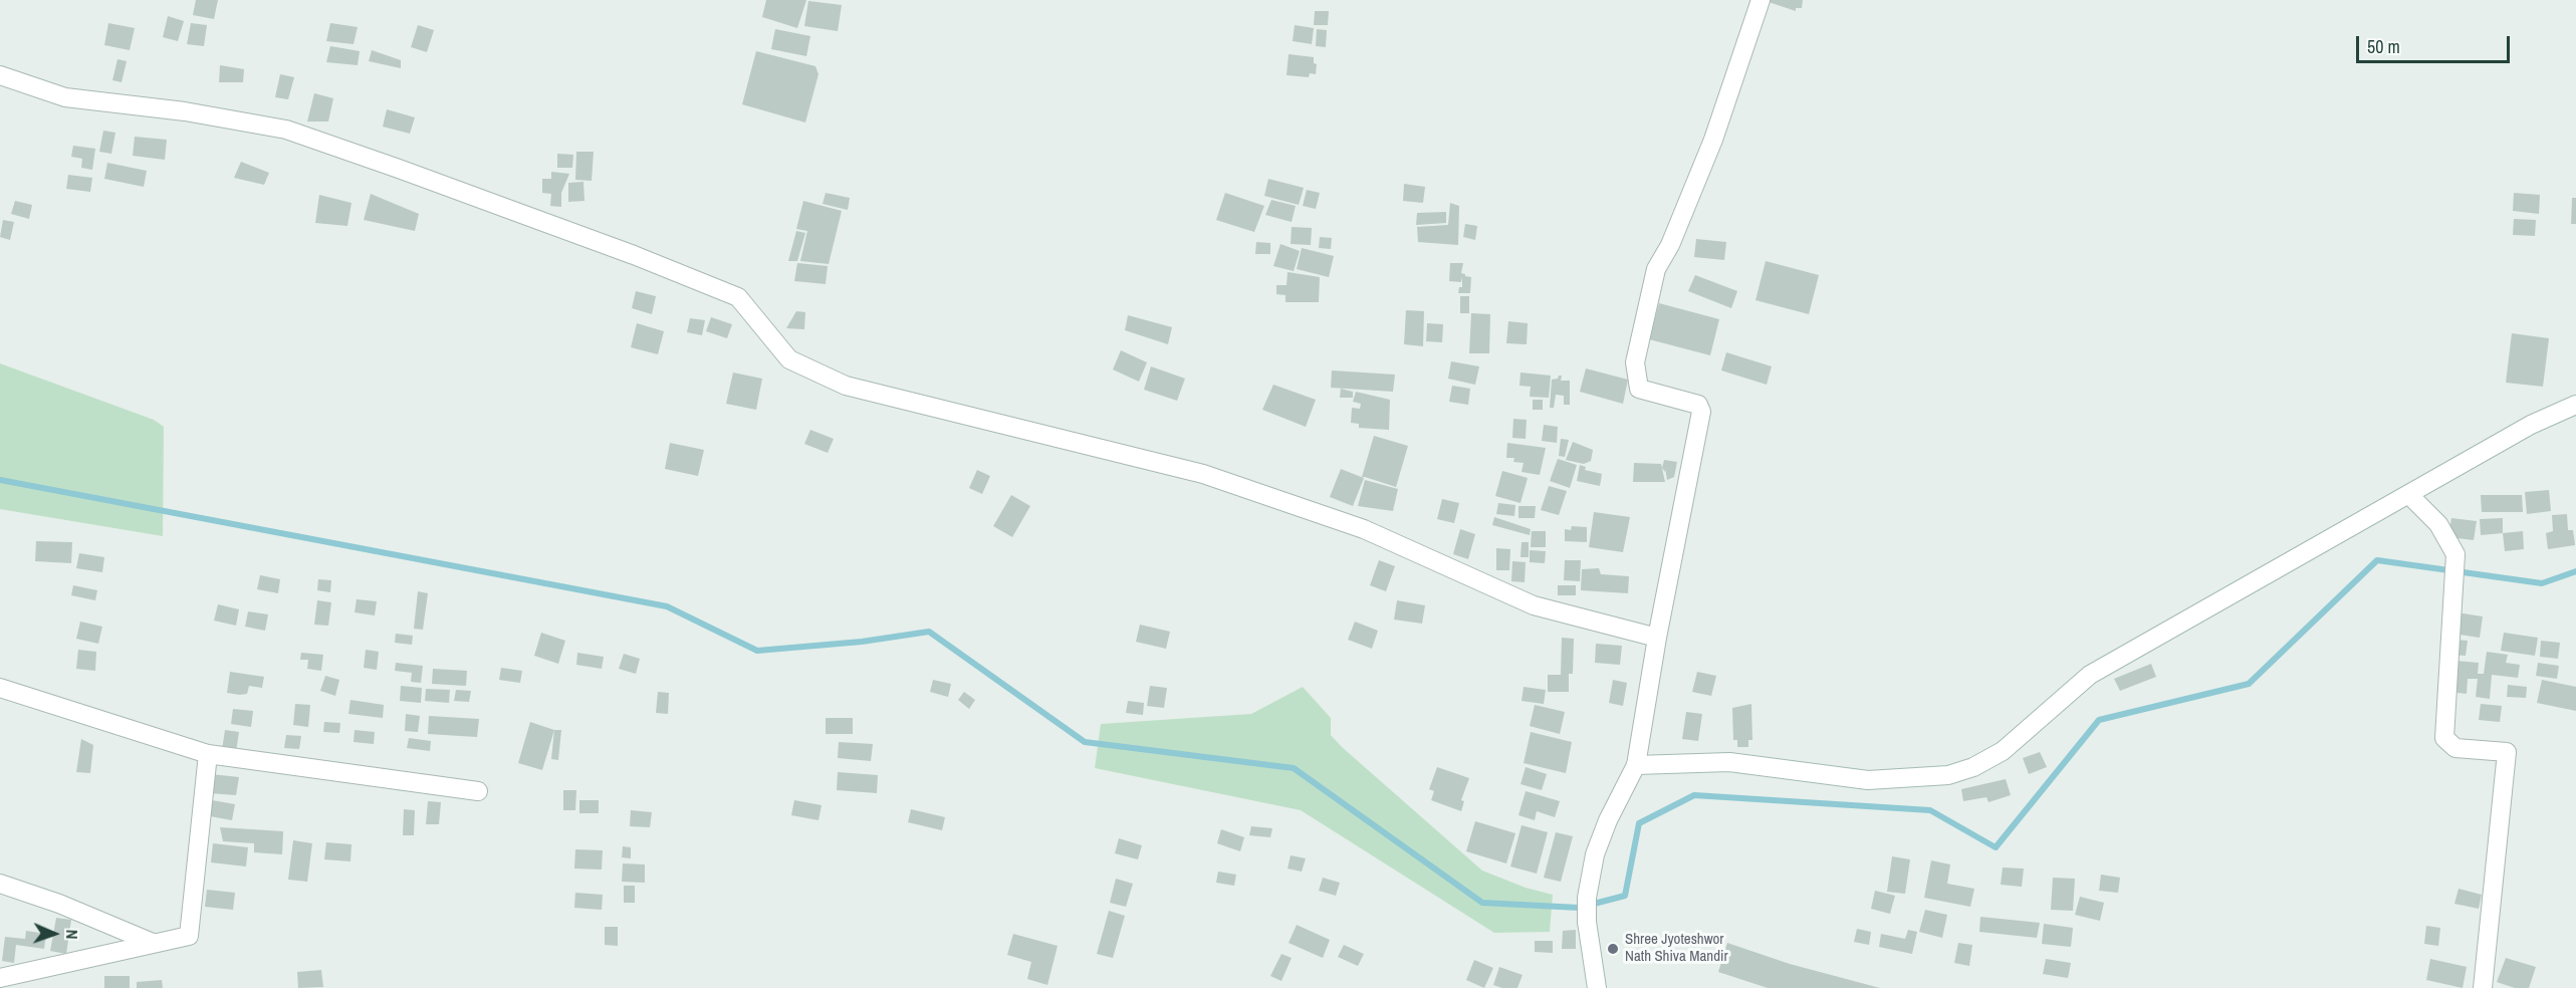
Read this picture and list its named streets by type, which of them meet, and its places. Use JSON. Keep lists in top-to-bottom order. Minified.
{"places":["Shree Jyoteshwor Nath Shiva Mandir"],"scale_bar":"50 m","north":"right"}
